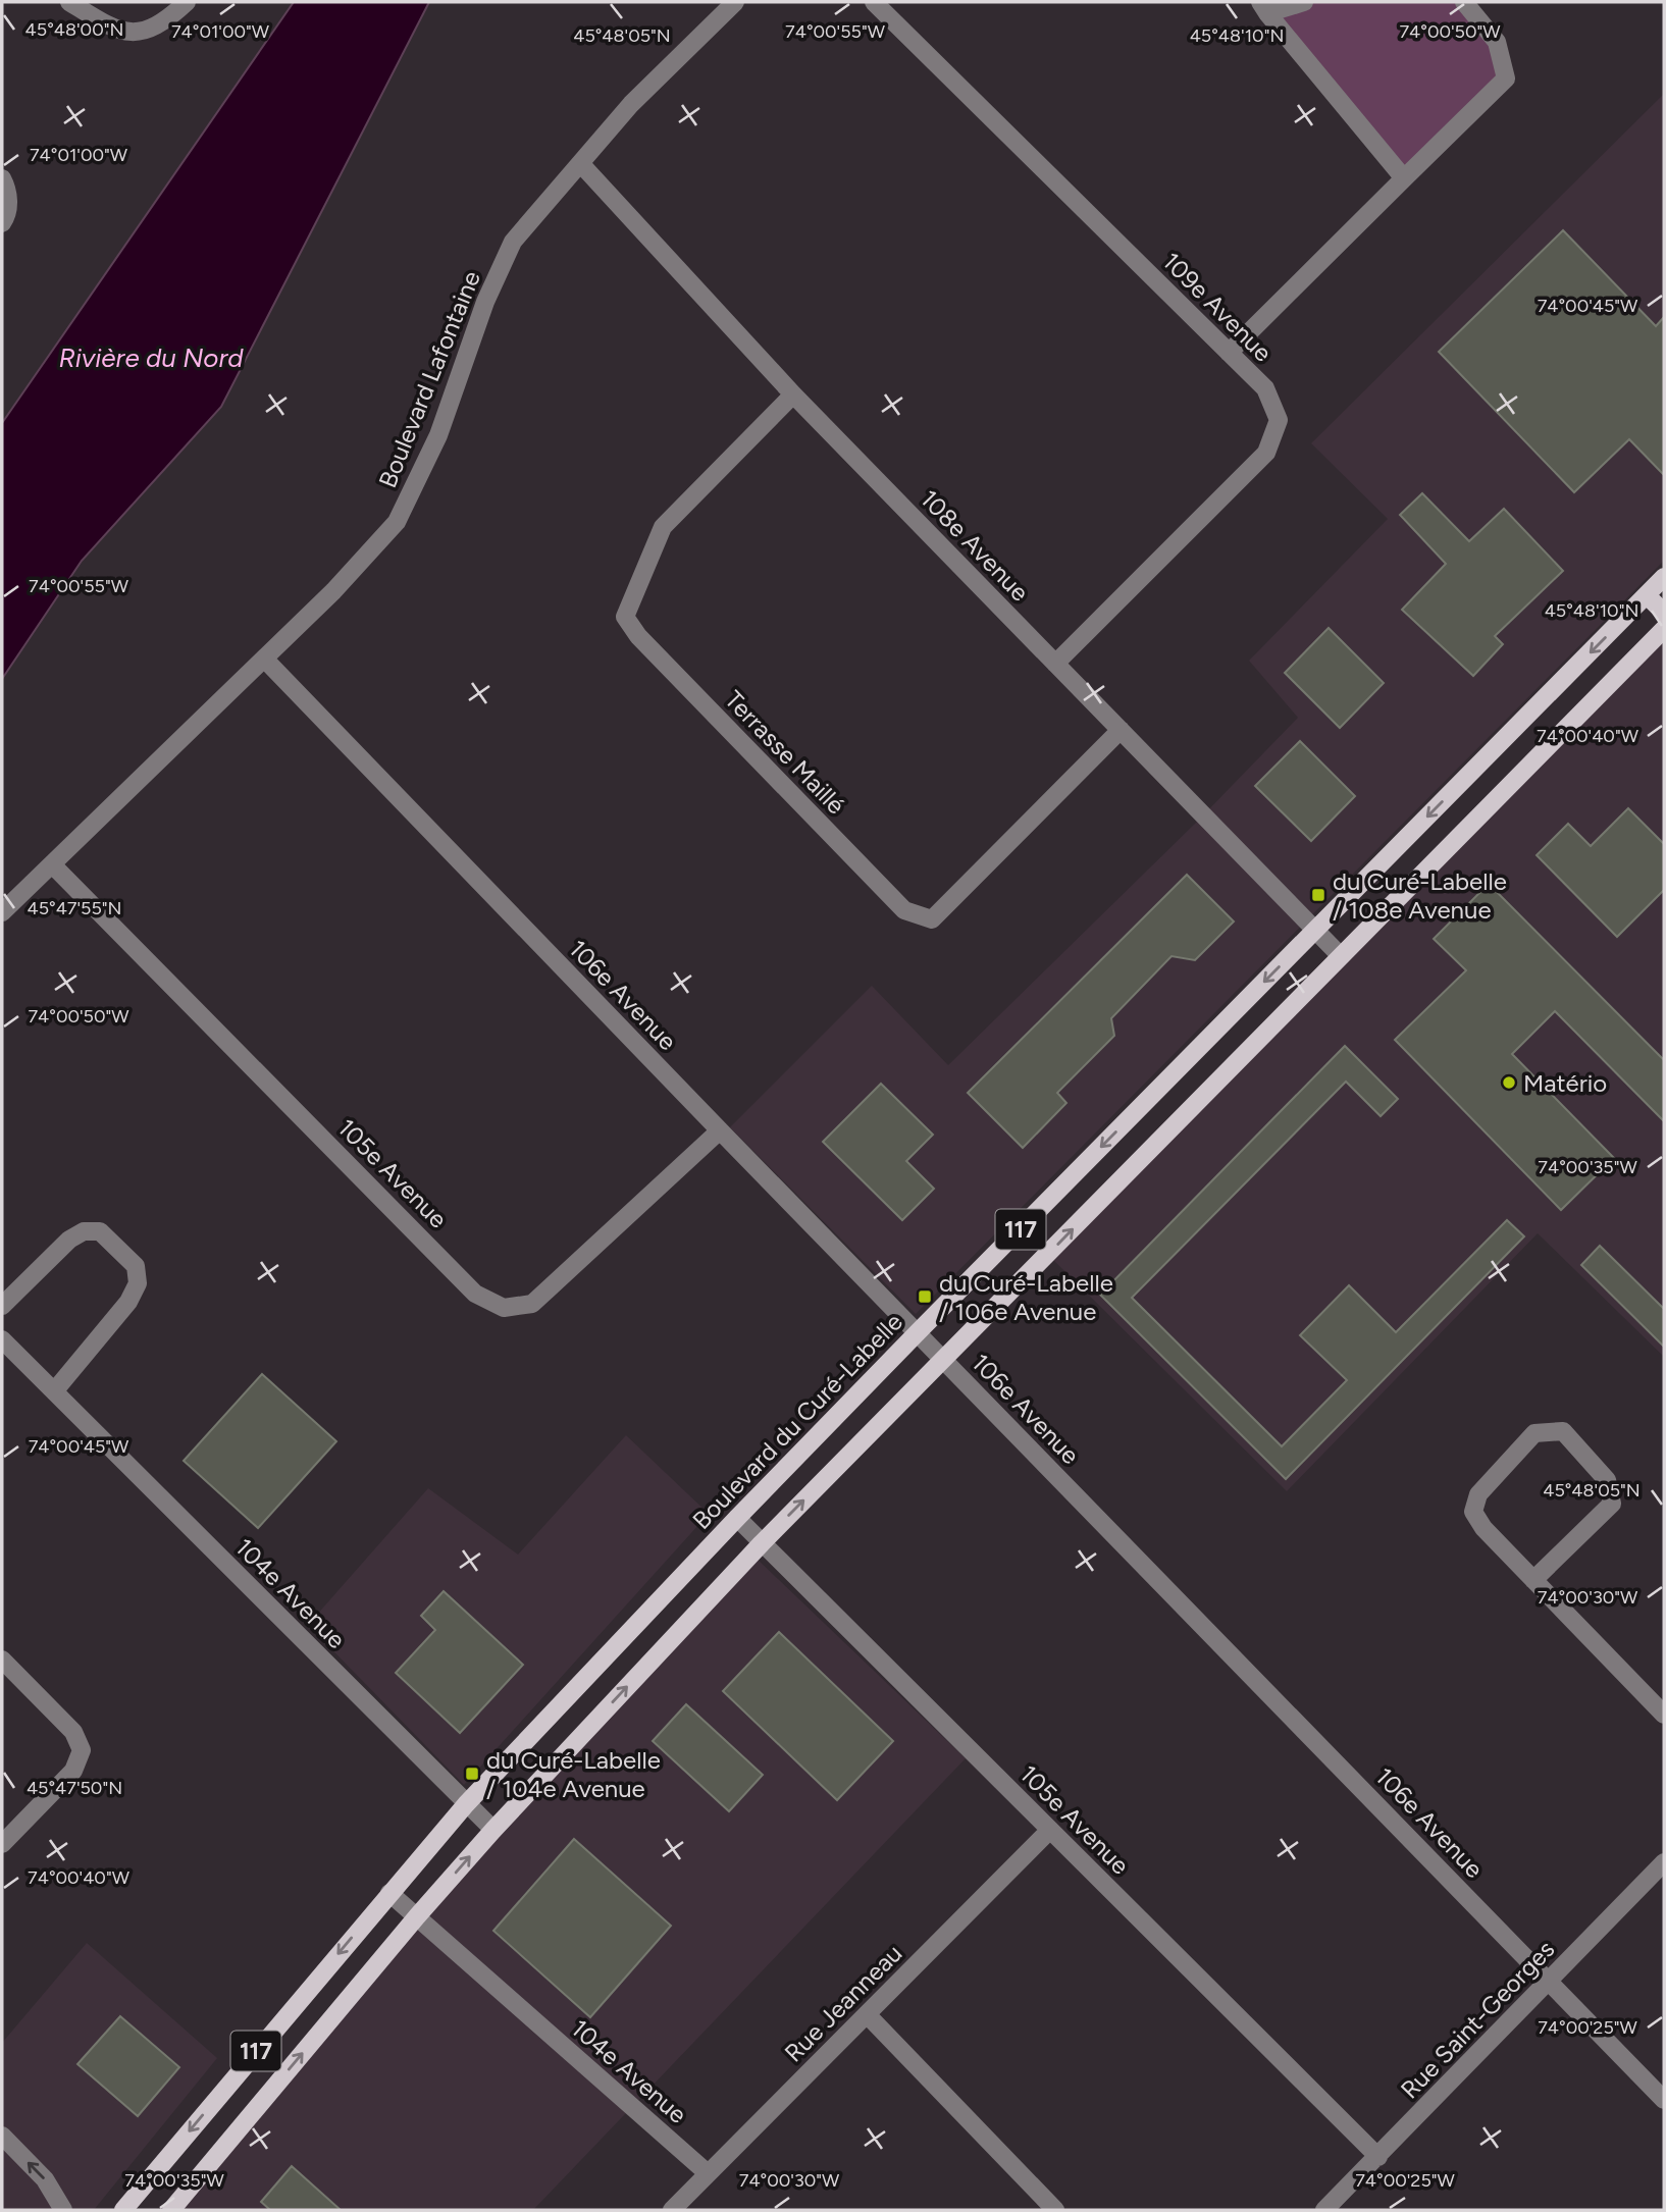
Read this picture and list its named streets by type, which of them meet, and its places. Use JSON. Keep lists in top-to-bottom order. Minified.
{"streets":{"main road":["117","Boulevard du Curé-Labelle"],"street":["109e Avenue","Boulevard Lafontaine","108e Avenue","Terrasse Maillé","106e Avenue","105e Avenue","104e Avenue","Rue Jeanneau","Rue Saint-Georges"]},"crossings":[["109e Avenue","108e Avenue"],["Boulevard Lafontaine","108e Avenue"],["Boulevard Lafontaine","106e Avenue"],["Boulevard Lafontaine","105e Avenue"],["108e Avenue","Terrasse Maillé"],["108e Avenue","117"],["108e Avenue","Boulevard du Curé-Labelle"],["106e Avenue","105e Avenue"],["106e Avenue","117"],["106e Avenue","Boulevard du Curé-Labelle"],["106e Avenue","Rue Saint-Georges"],["105e Avenue","117"],["105e Avenue","Boulevard du Curé-Labelle"],["105e Avenue","Rue Jeanneau"],["105e Avenue","Rue Saint-Georges"],["117","104e Avenue"],["Boulevard du Curé-Labelle","104e Avenue"],["104e Avenue","Rue Jeanneau"]],"water":["Rivière du Nord"],"places":{"transit":["du Curé-Labelle / 108e Avenue","du Curé-Labelle / 106e Avenue","du Curé-Labelle / 104e Avenue"],"other":["Matério"]},"coordinates":["45°48'00\"N","74°01'00\"W","74°00'55\"W","74°00'50\"W","45°48'05\"N","45°48'10\"N","74°00'45\"W","74°00'40\"W","45°47'55\"N","74°00'35\"W","74°00'30\"W","45°47'50\"N","74°00'25\"W"]}
